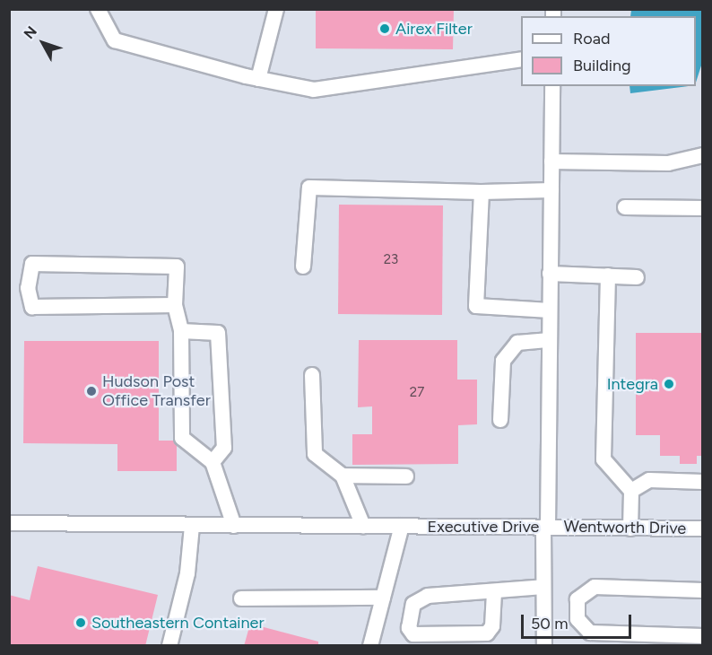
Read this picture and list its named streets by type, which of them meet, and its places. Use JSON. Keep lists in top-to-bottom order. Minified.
{"streets":{"street":["Executive Drive","Wentworth Drive"]},"crossings":[["Executive Drive","Wentworth Drive"]],"places":["Airex Filter","Integra","Hudson Post Office Transfer","Southeastern Container"],"house_numbers":["23","27"],"legend":["Road","Building"],"scale_bar":"50 m","north":"top left"}
